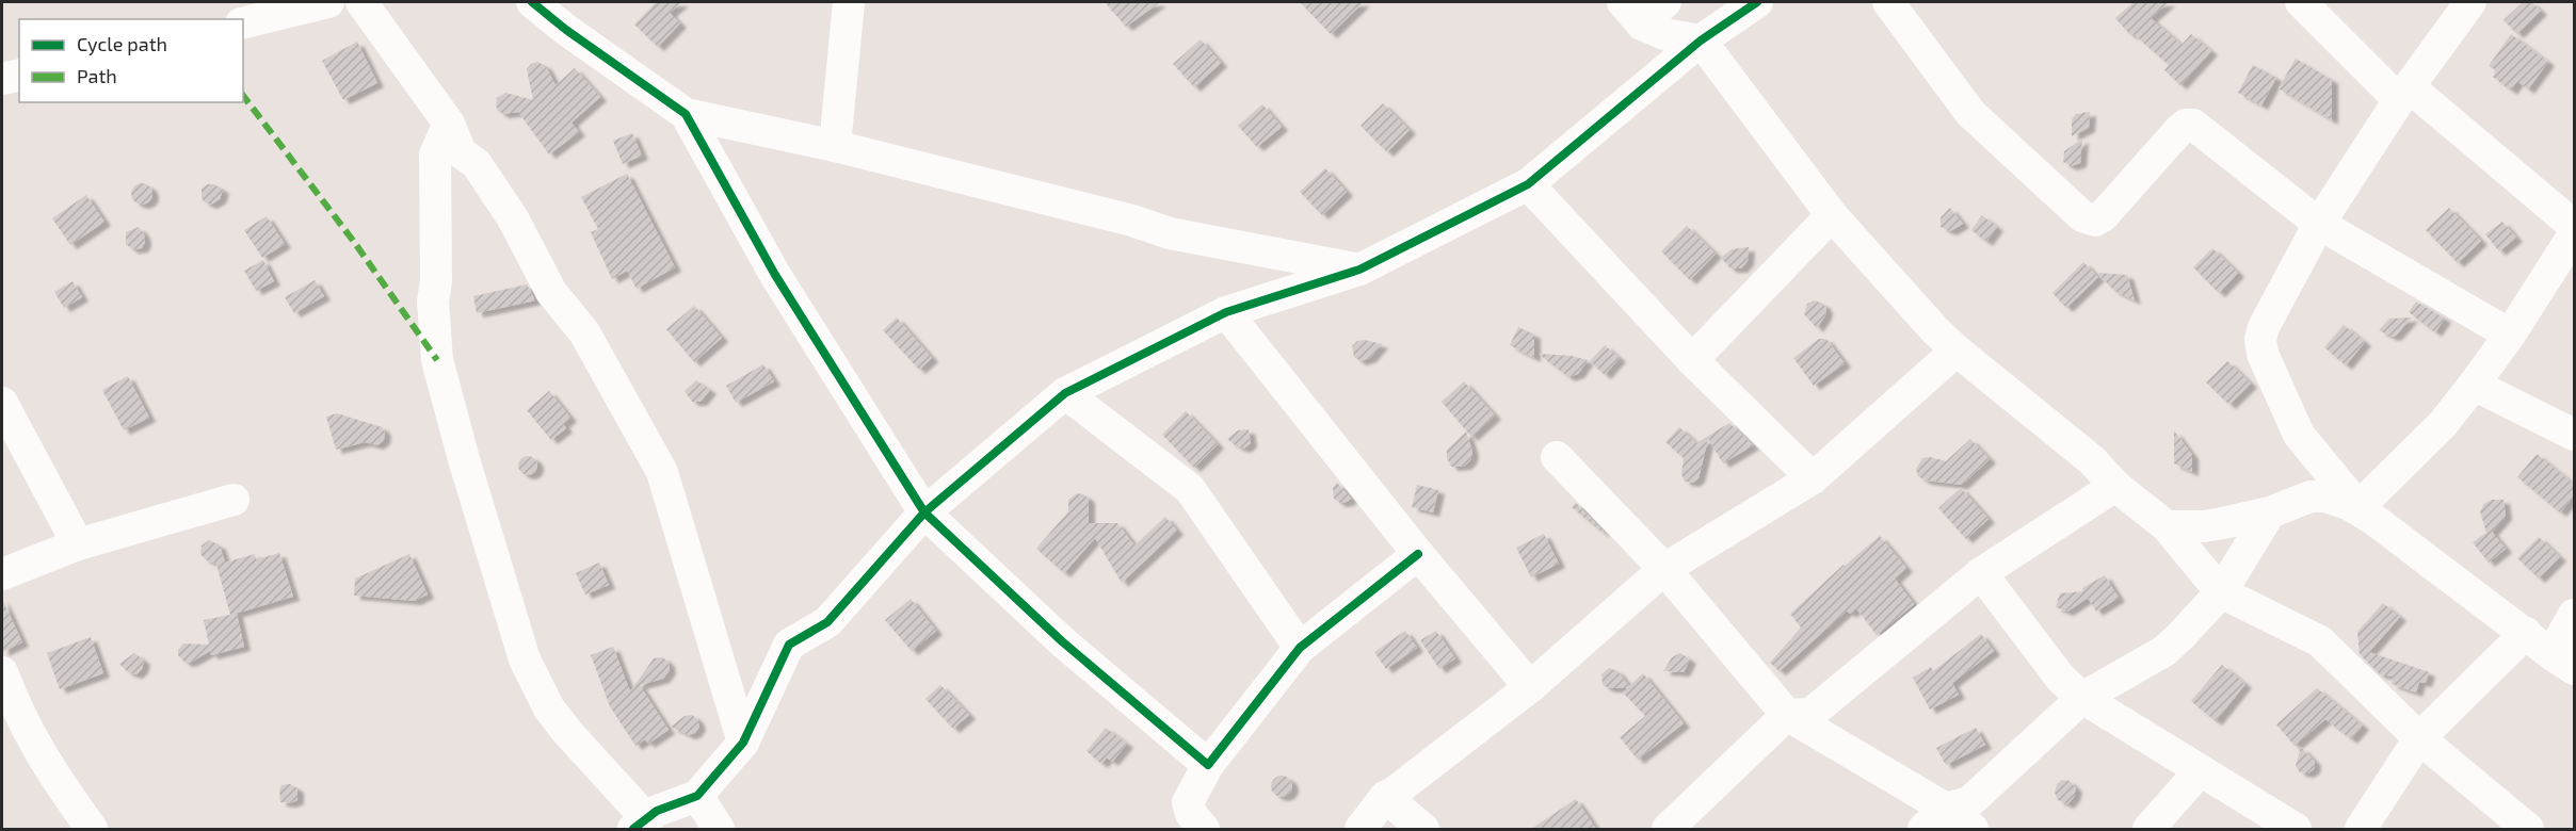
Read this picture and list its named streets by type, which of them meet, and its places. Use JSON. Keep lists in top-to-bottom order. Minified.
{"legend":["Cycle path","Path"]}
